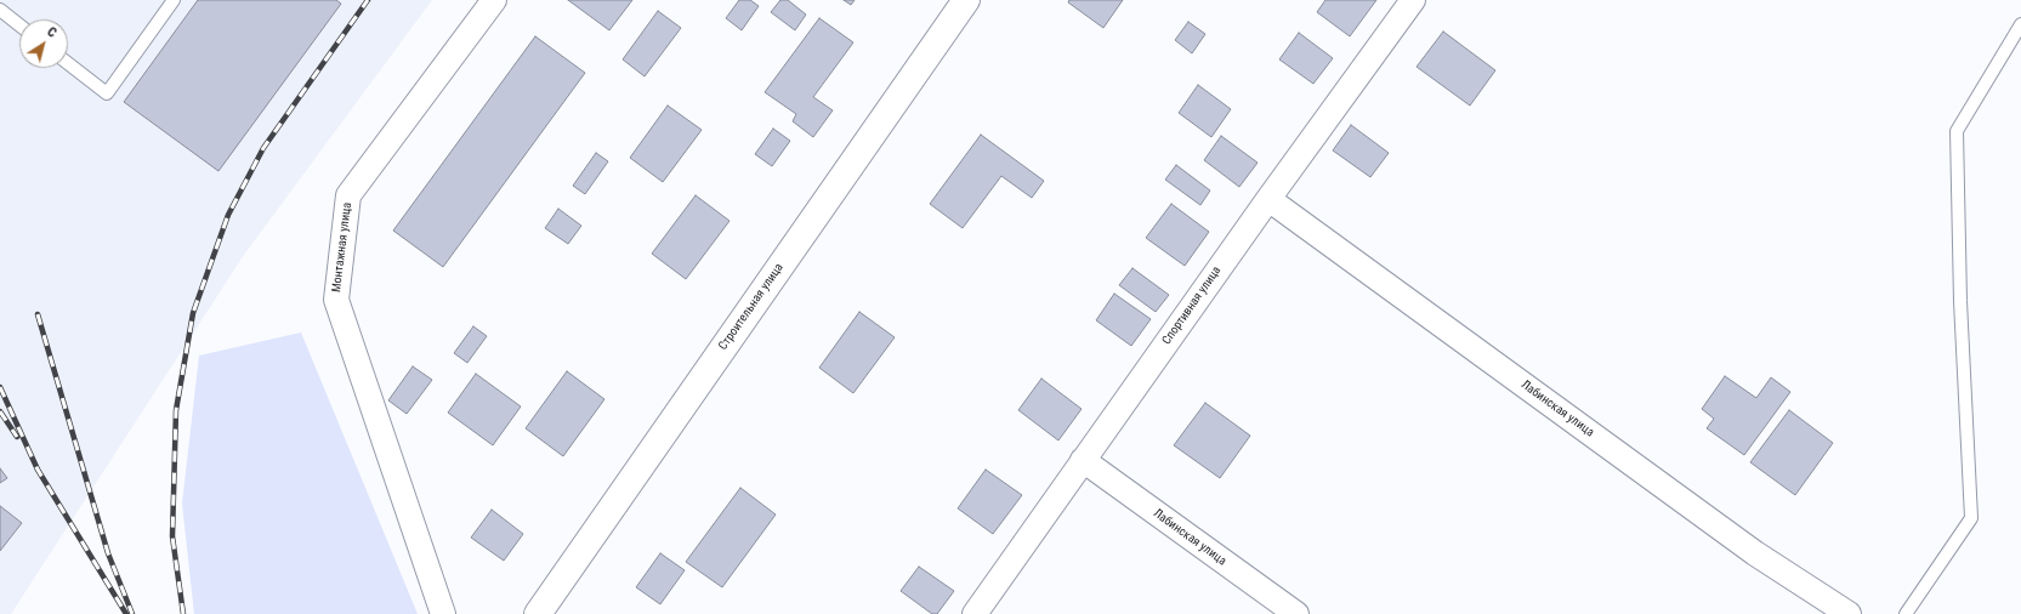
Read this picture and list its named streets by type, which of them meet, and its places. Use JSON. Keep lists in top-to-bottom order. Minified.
{"streets":{"street":["Монтажная улица","Спортивная улица","Строительная улица","Лабинская улица"]},"crossings":[["Спортивная улица","Лабинская улица"]],"north":"top right"}
